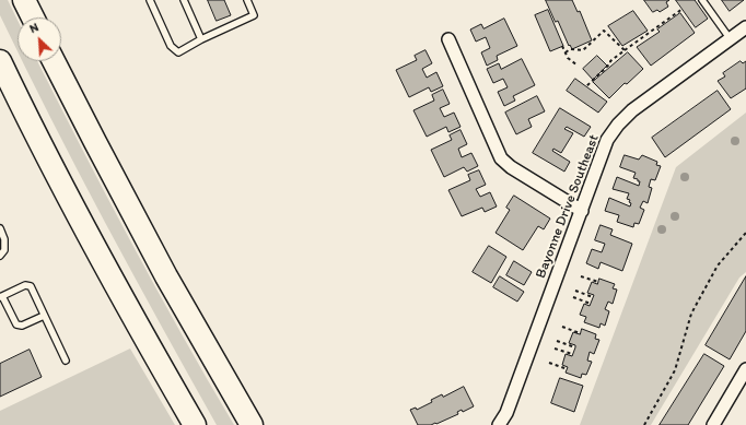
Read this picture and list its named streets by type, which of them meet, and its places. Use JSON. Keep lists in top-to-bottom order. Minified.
{"streets":{"street":["Bayonne Drive Southeast"]},"north":"top left"}
